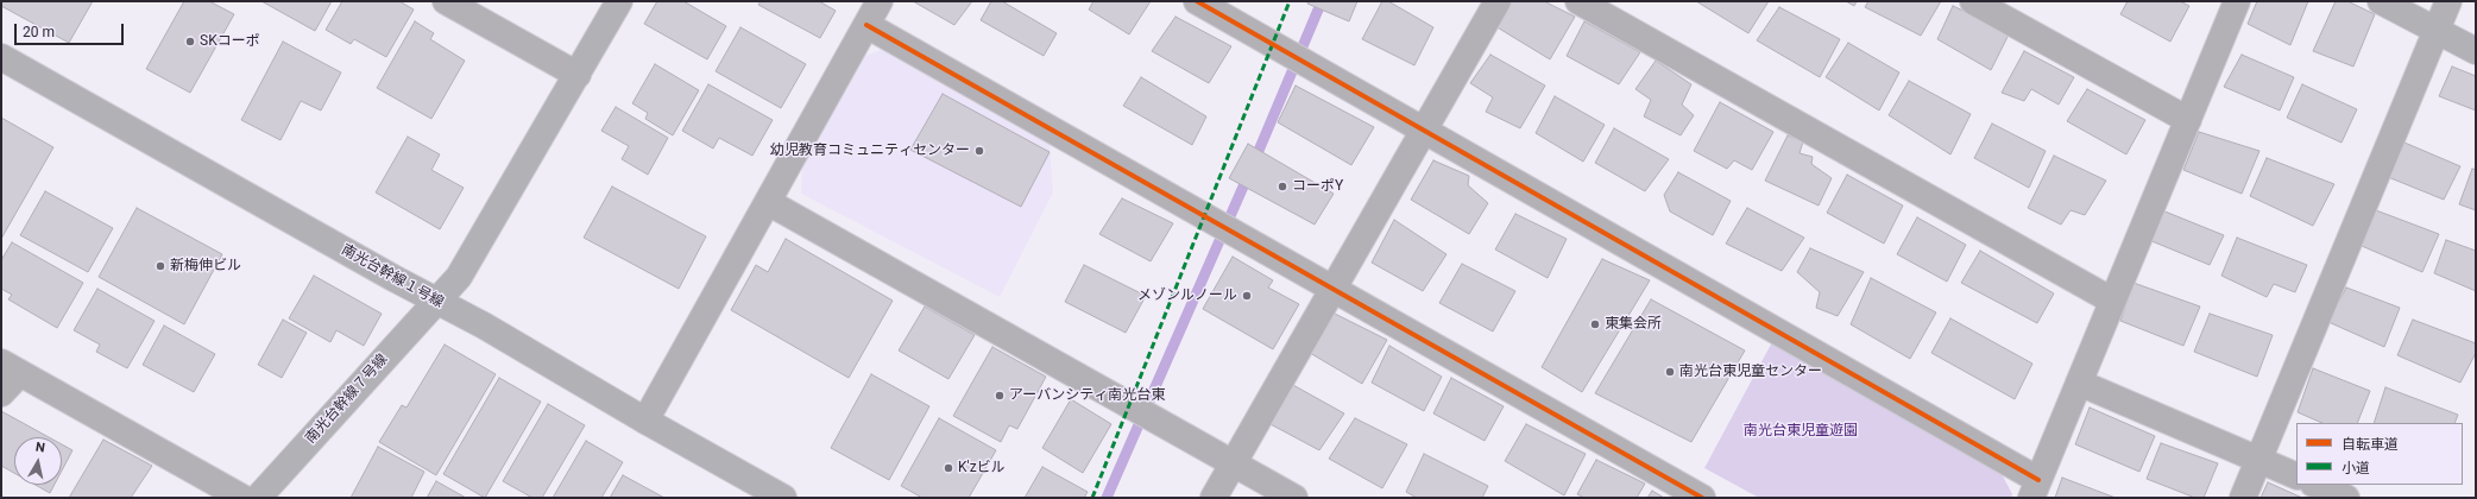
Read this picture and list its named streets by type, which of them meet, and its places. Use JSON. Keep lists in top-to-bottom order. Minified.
{"streets":{"street":["南光台幹線１号線","南光台幹線７号線"]},"crossings":[["南光台幹線１号線","南光台幹線７号線"]],"parks":["南光台東児童遊園"],"places":["SKコーポ","幼児教育コミュニティセンター","コーポY","新梅伸ビル","メゾンルノール","東集会所","南光台東児童センター","アーバンシティ南光台東","K'zビル"],"legend":["自転車道","小道"],"scale_bar":"20 m","north":"top"}
